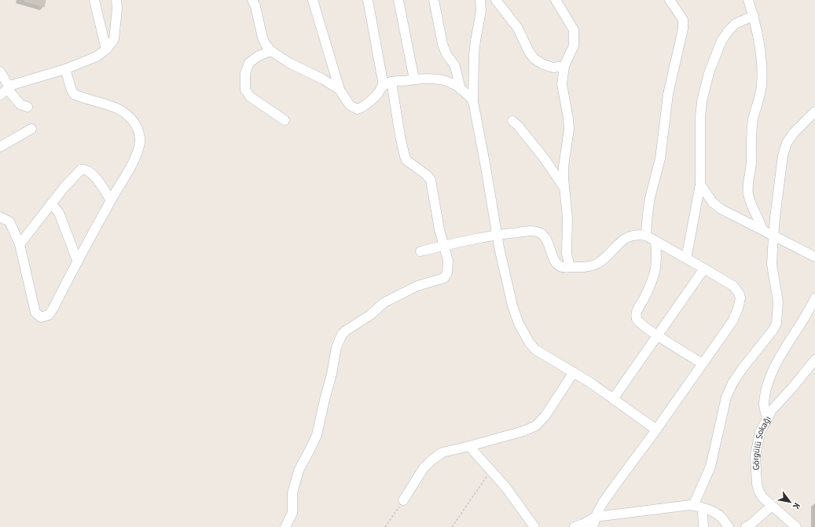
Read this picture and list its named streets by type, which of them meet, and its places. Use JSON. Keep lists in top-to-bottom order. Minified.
{"streets":{"street":["Görgülü Sokağı"]},"north":"bottom right"}
